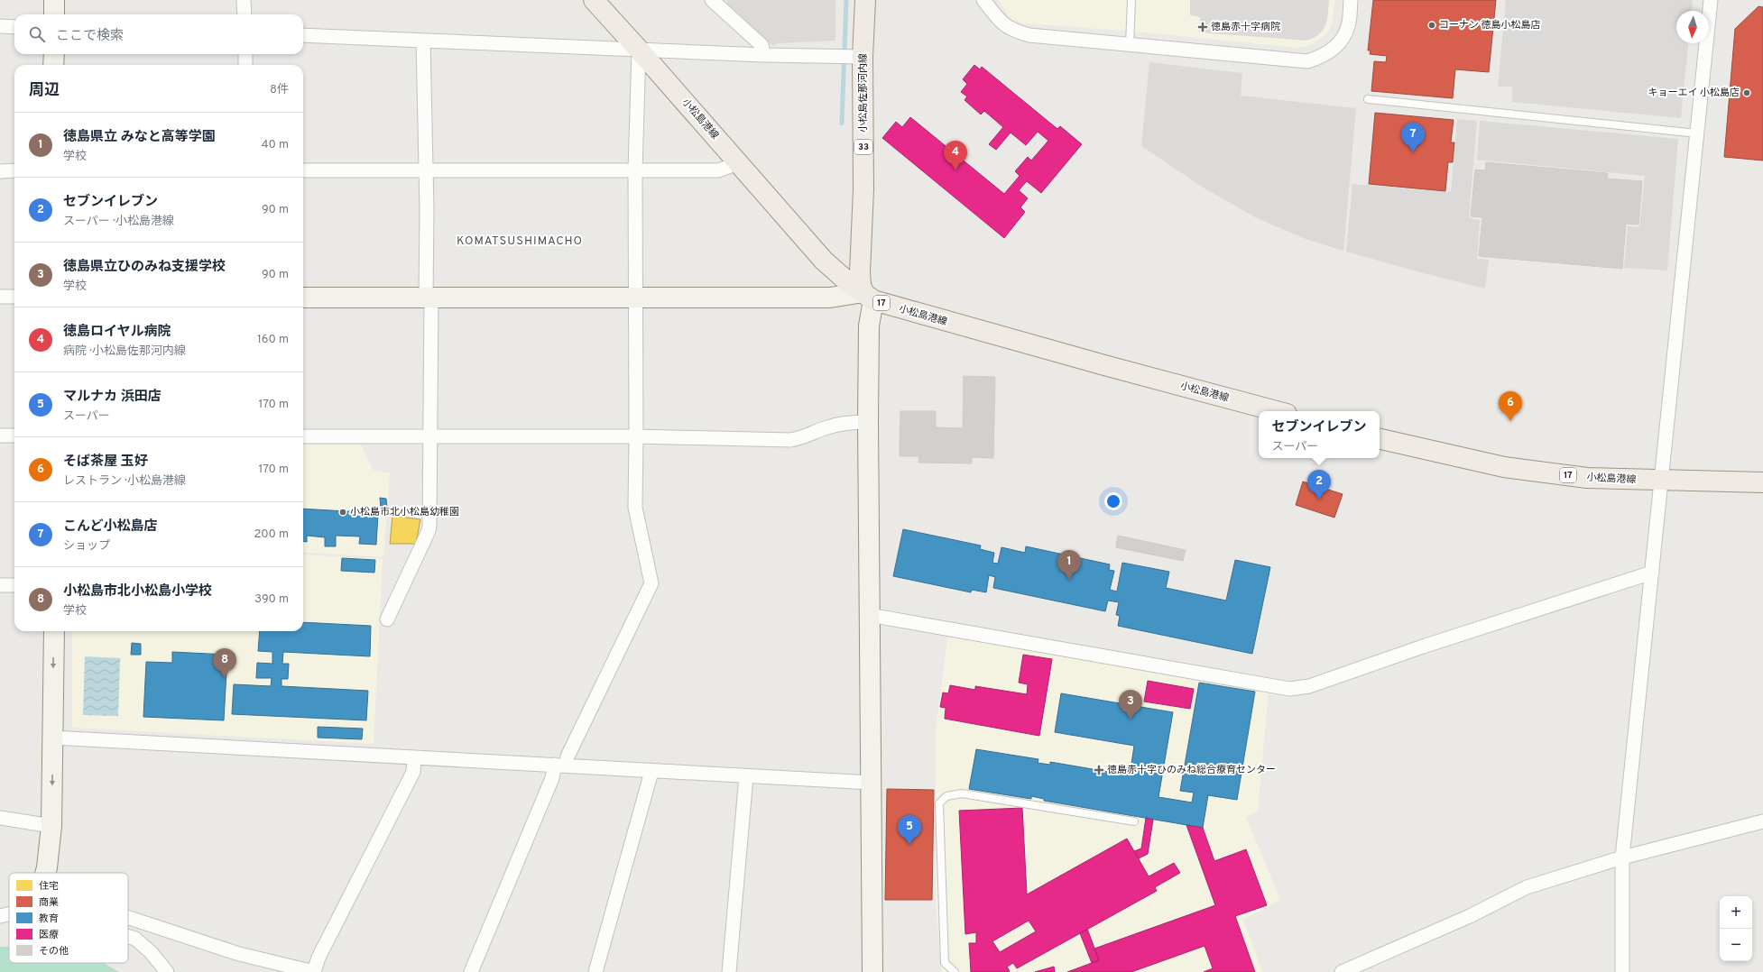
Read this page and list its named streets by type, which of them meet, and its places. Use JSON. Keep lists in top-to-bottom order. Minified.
{"streets":{"main road":["小松島佐那河内線","小松島港線","33","17"]},"crossings":[["小松島佐那河内線","小松島港線"]],"districts":["KOMATSUSHIMACHO"],"places":{"other":["コーナン 徳島小松島店","キョーエイ 小松島店","小松島市北小松島幼稚園"],"health":["徳島赤十字病院","徳島赤十字ひのみね総合療育センター"]},"legend":["住宅","商業","教育","医療","その他"],"north":"bottom","page":{"search":"ここで検索","heading":["周辺","8件"],"list":[{"mark":"1","name":"徳島県立 みなと高等学園","note":"学校","value":"40 m"},{"mark":"2","name":"セブンイレブン","note":"スーパー · 小松島港線","value":"90 m"},{"mark":"3","name":"徳島県立ひのみね支援学校","note":"学校","value":"90 m"},{"mark":"4","name":"徳島ロイヤル病院","note":"病院 · 小松島佐那河内線","value":"160 m"},{"mark":"5","name":"マルナカ 浜田店","note":"スーパー","value":"170 m"},{"mark":"6","name":"そば茶屋 玉好","note":"レストラン · 小松島港線","value":"170 m"},{"mark":"7","name":"こんど小松島店","note":"ショップ","value":"200 m"},{"mark":"8","name":"小松島市北小松島小学校","note":"学校","value":"390 m"}],"pins":["7","4","6","2","1","8","3","5"],"popup":["セブンイレブン","スーパー"],"map_buttons":["+","−"]}}
